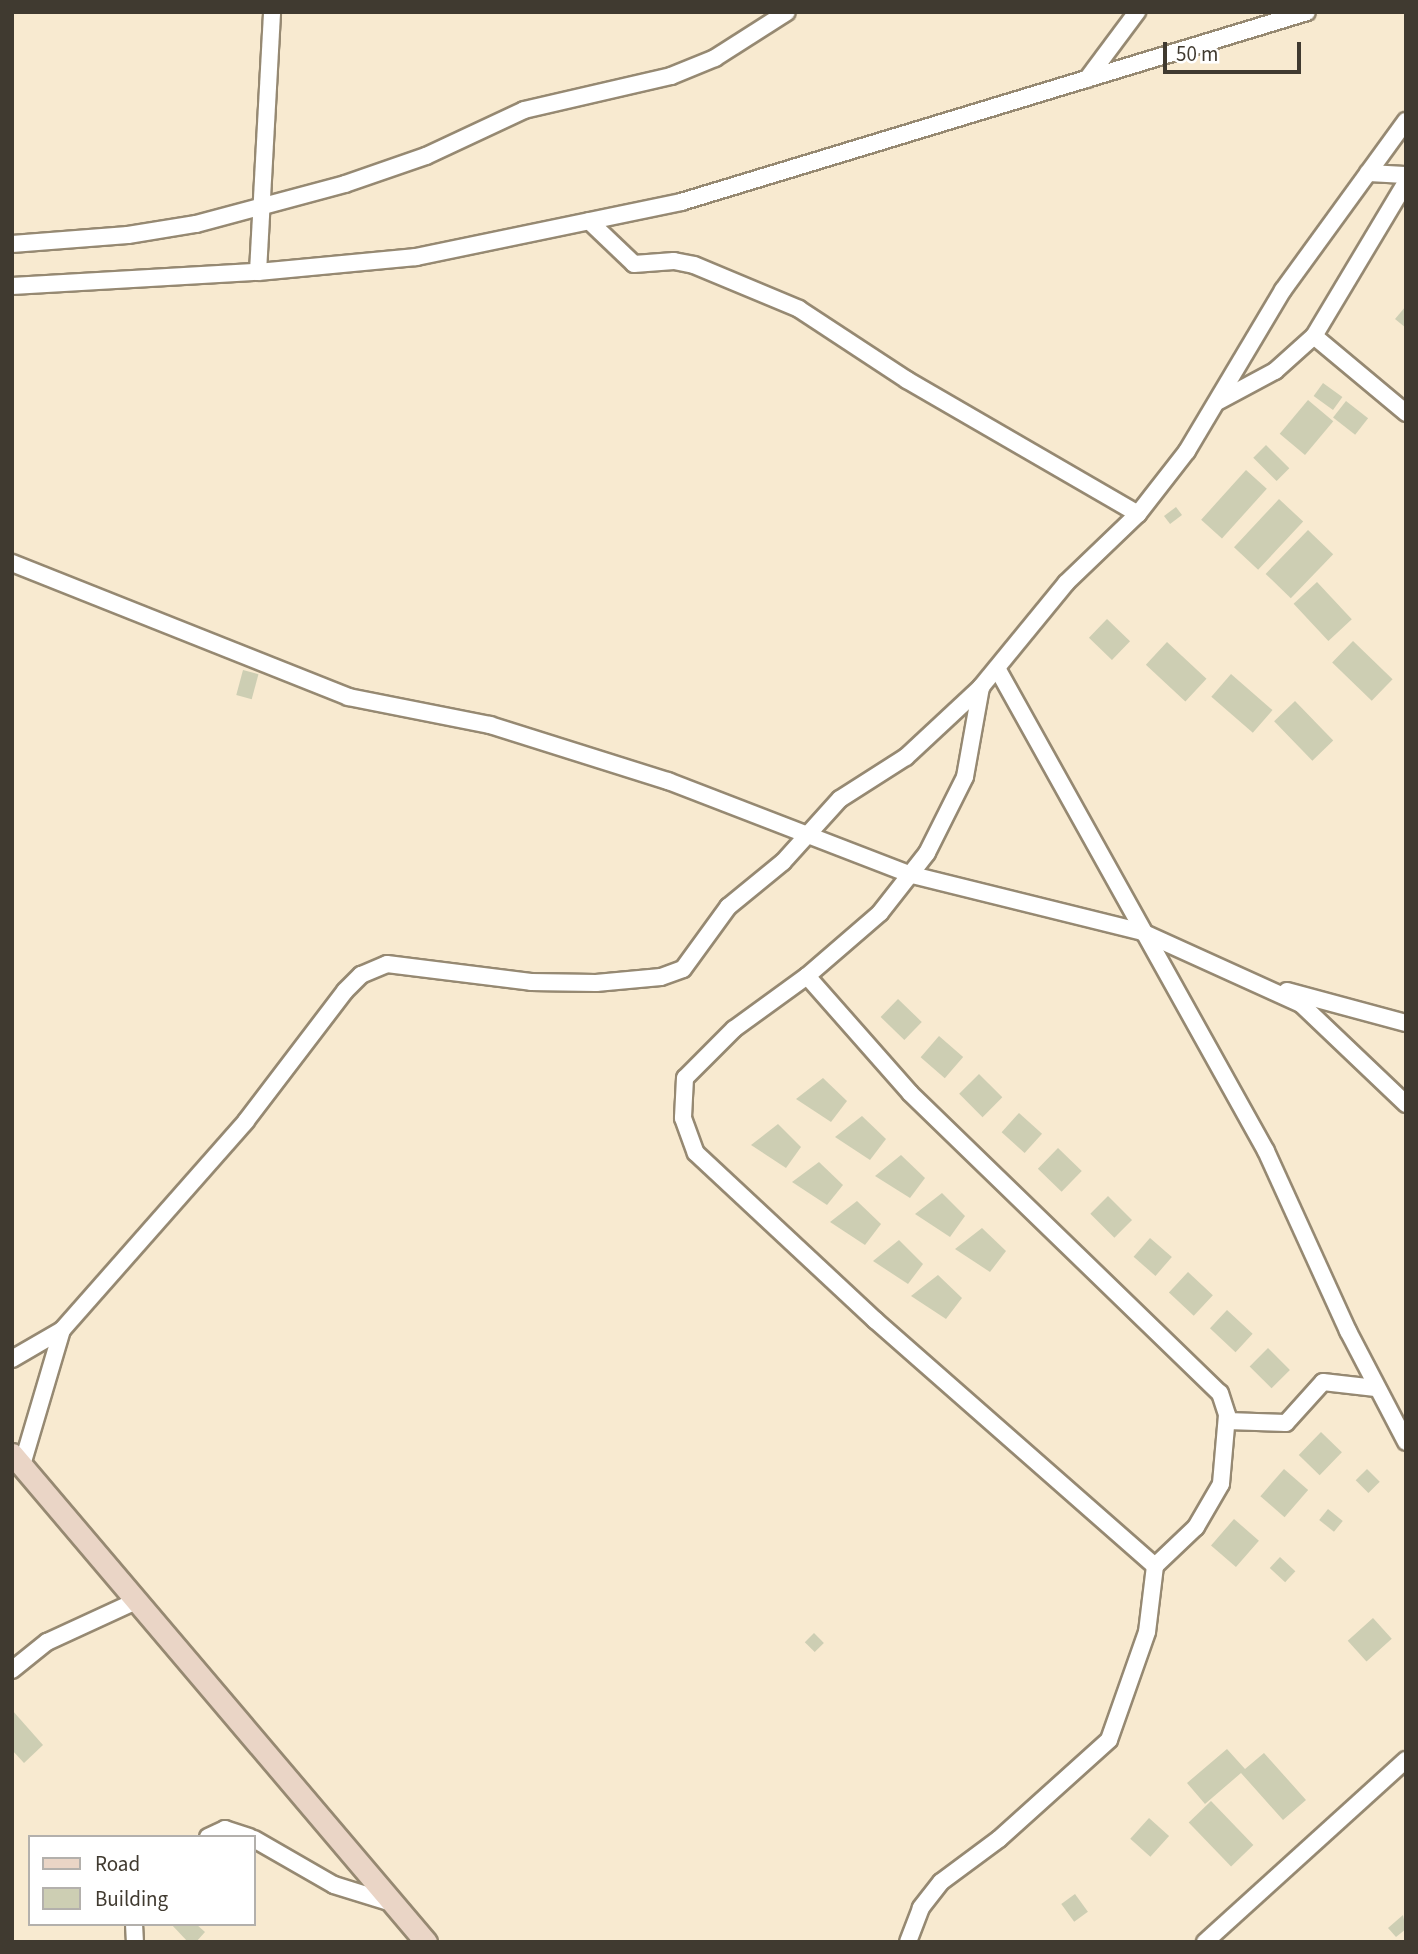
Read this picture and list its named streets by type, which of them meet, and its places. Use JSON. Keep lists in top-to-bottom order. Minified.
{"legend":["Road","Building"],"scale_bar":"50 m"}
